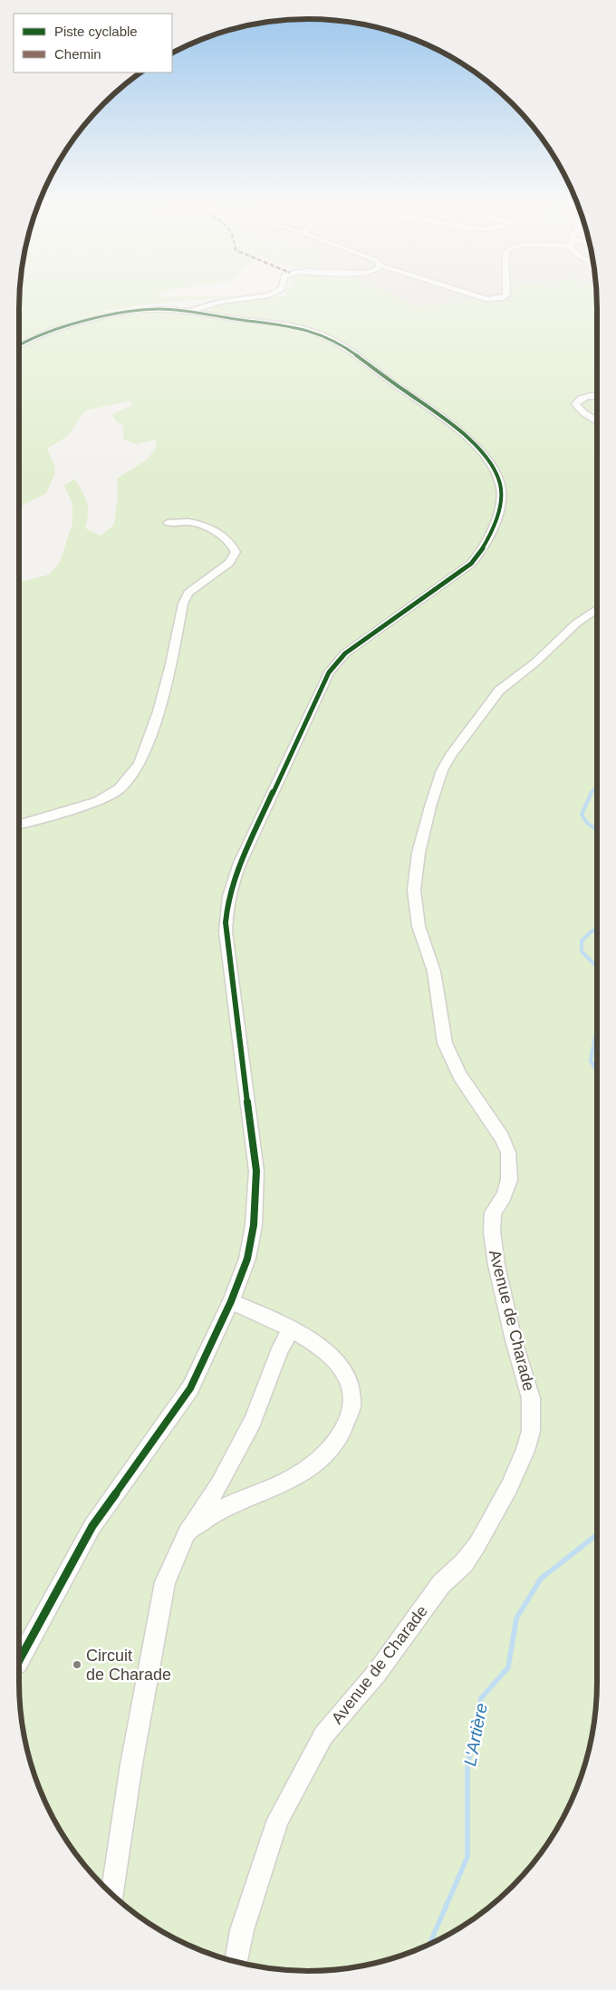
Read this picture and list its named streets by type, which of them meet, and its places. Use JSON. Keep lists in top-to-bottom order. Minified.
{"streets":{"street":["Avenue de Charade"]},"water":["L'Artière"],"places":["Circuit de Charade"],"legend":["Piste cyclable","Chemin"]}
